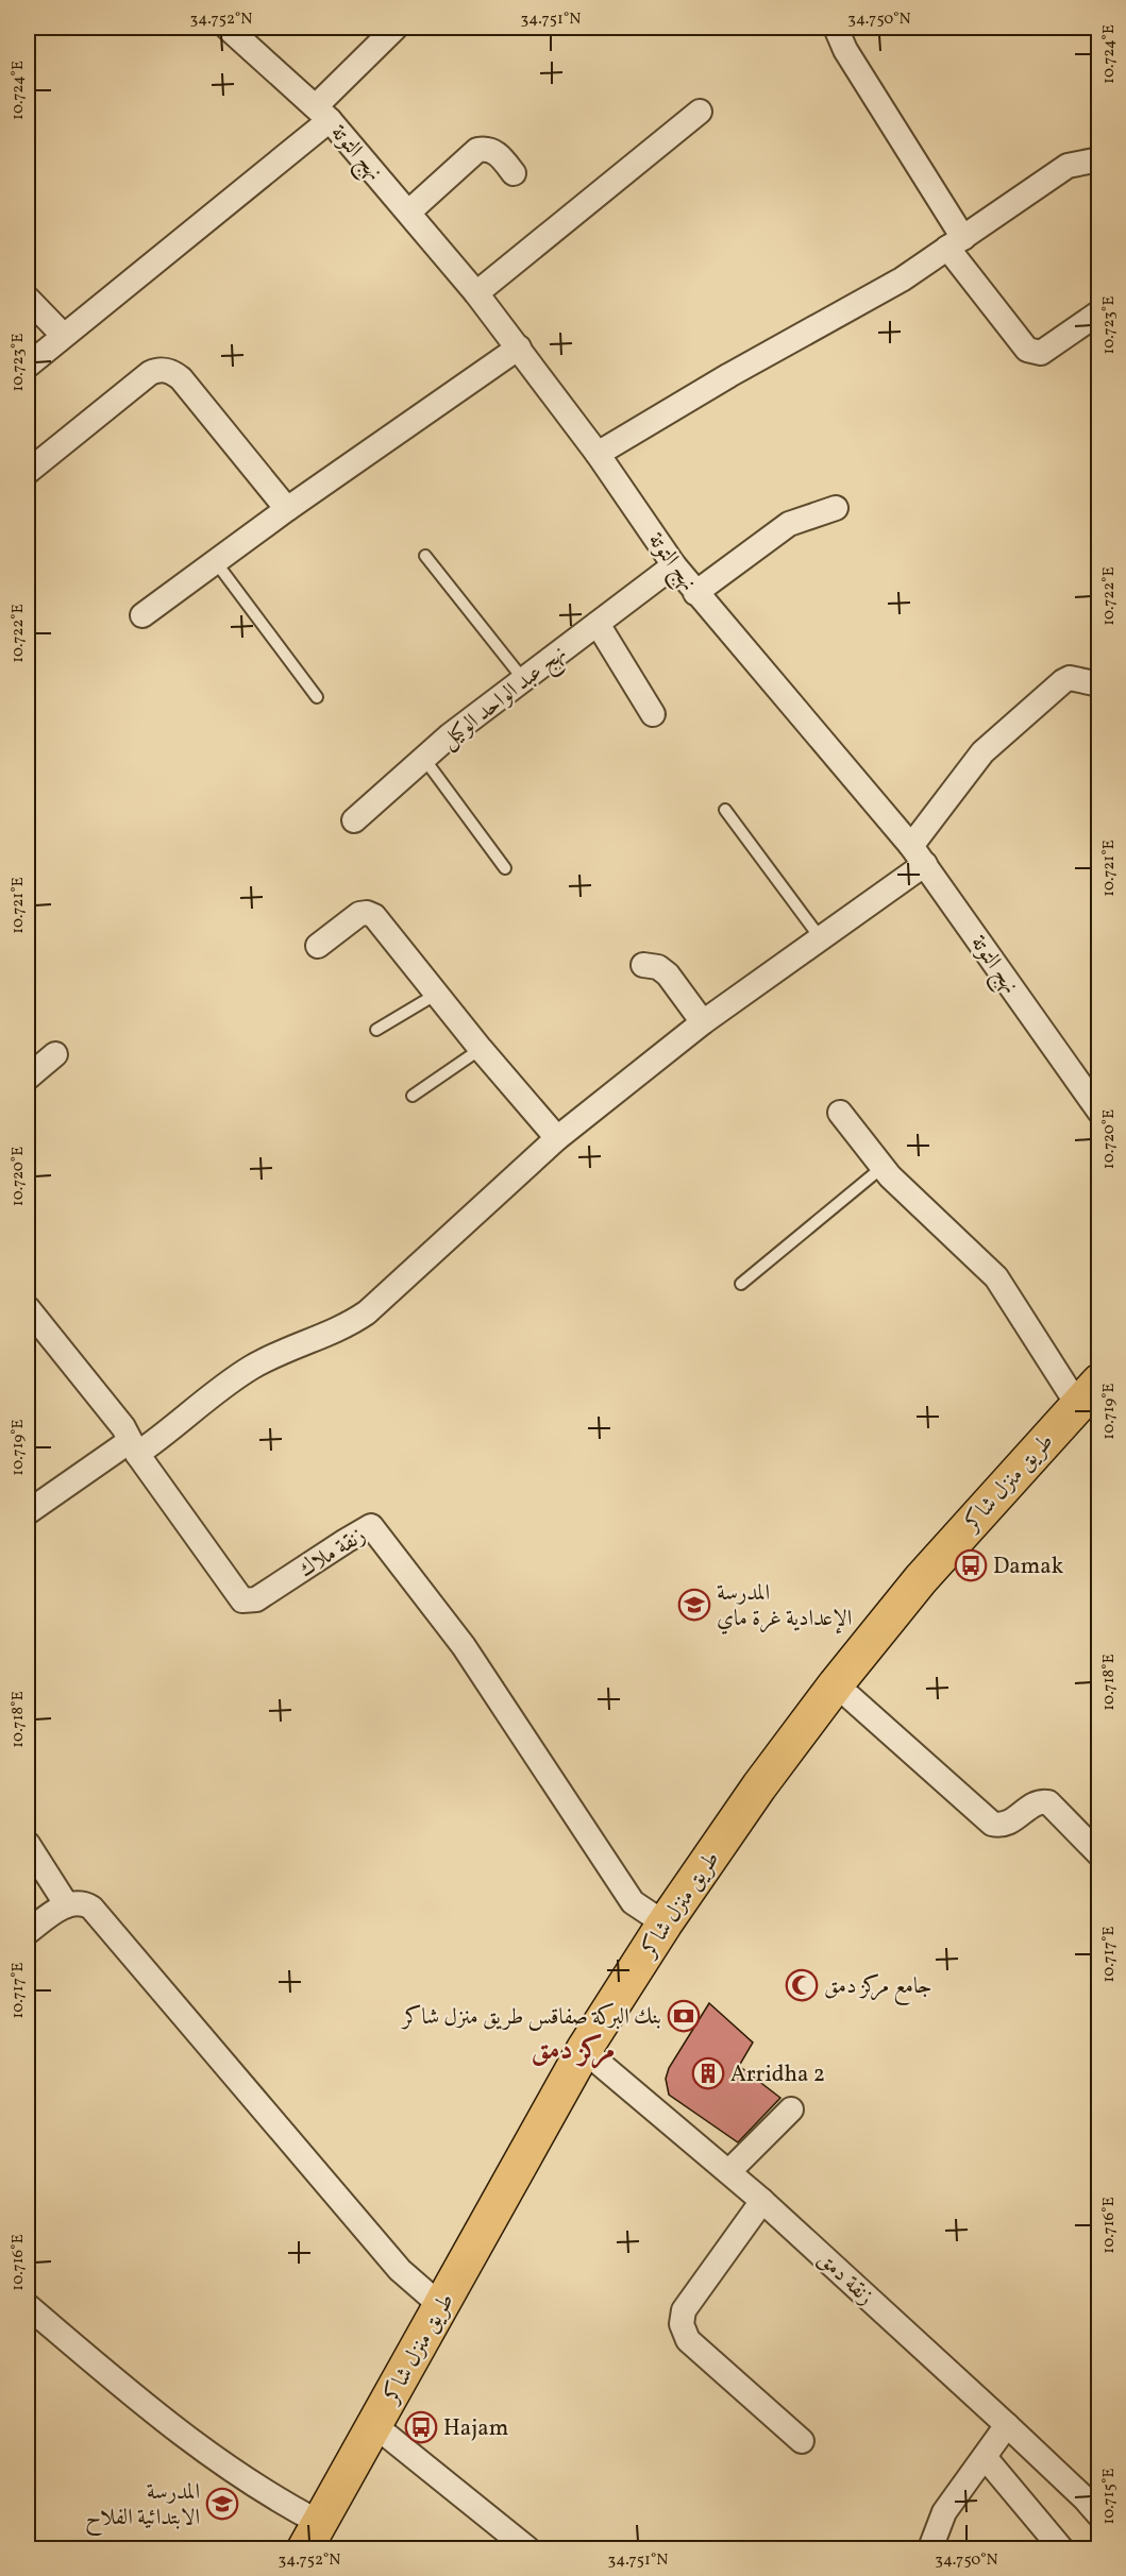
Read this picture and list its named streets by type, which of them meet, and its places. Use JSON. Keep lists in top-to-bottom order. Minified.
{"streets":{"main road":["طريق منزل شاكر"],"street":["نهج التوتة","نهج عبد الواحد الوكيل","زنقة ملاك","زنقة دمق"]},"crossings":[["نهج التوتة","نهج عبد الواحد الوكيل"],["طريق منزل شاكر","زنقة ملاك"],["طريق منزل شاكر","زنقة دمق"]],"districts":["مركز دمق"],"places":{"bus stop":["Damak","Hajam"],"school or university":["المدرسة الإعدادية غرة ماي","المدرسة الابتدائية الفلاح"],"mosque":["جامع مركز دمق"],"bank":["بنك البركة صفاقس طريق منزل شاكر"],"building":["Arridha 2"]},"coordinates":["34.752°N","34.751°N","34.750°N","10.724°E","10.723°E","10.722°E","10.721°E","10.720°E","10.719°E","10.718°E","10.717°E","10.716°E","10.715°E"]}
